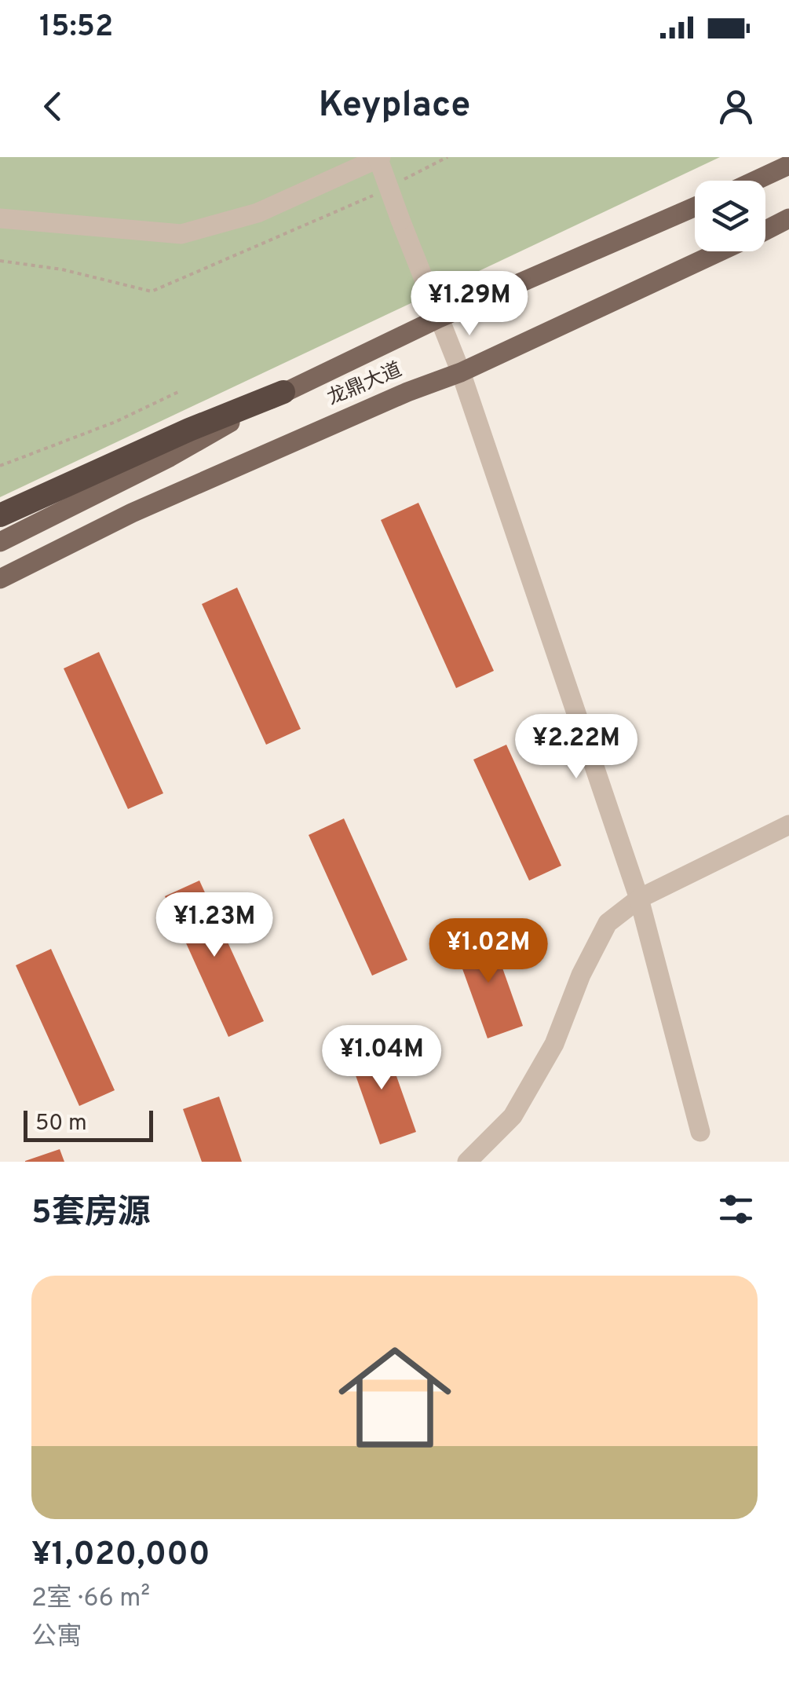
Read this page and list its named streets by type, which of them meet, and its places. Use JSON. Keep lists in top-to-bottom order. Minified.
{"streets":{"main road":["龙鼎大道"]},"scale_bar":"50 m","page":{"status":"15:52","header":"Keyplace","price":["¥1.29M","¥2.22M","¥1.23M","¥1.02M","¥1.04M"],"scale":"50 m","heading":"5套房源","list":[{"name":"¥1,020,000","note":"2室 · 66 m² · 公寓"}]}}
